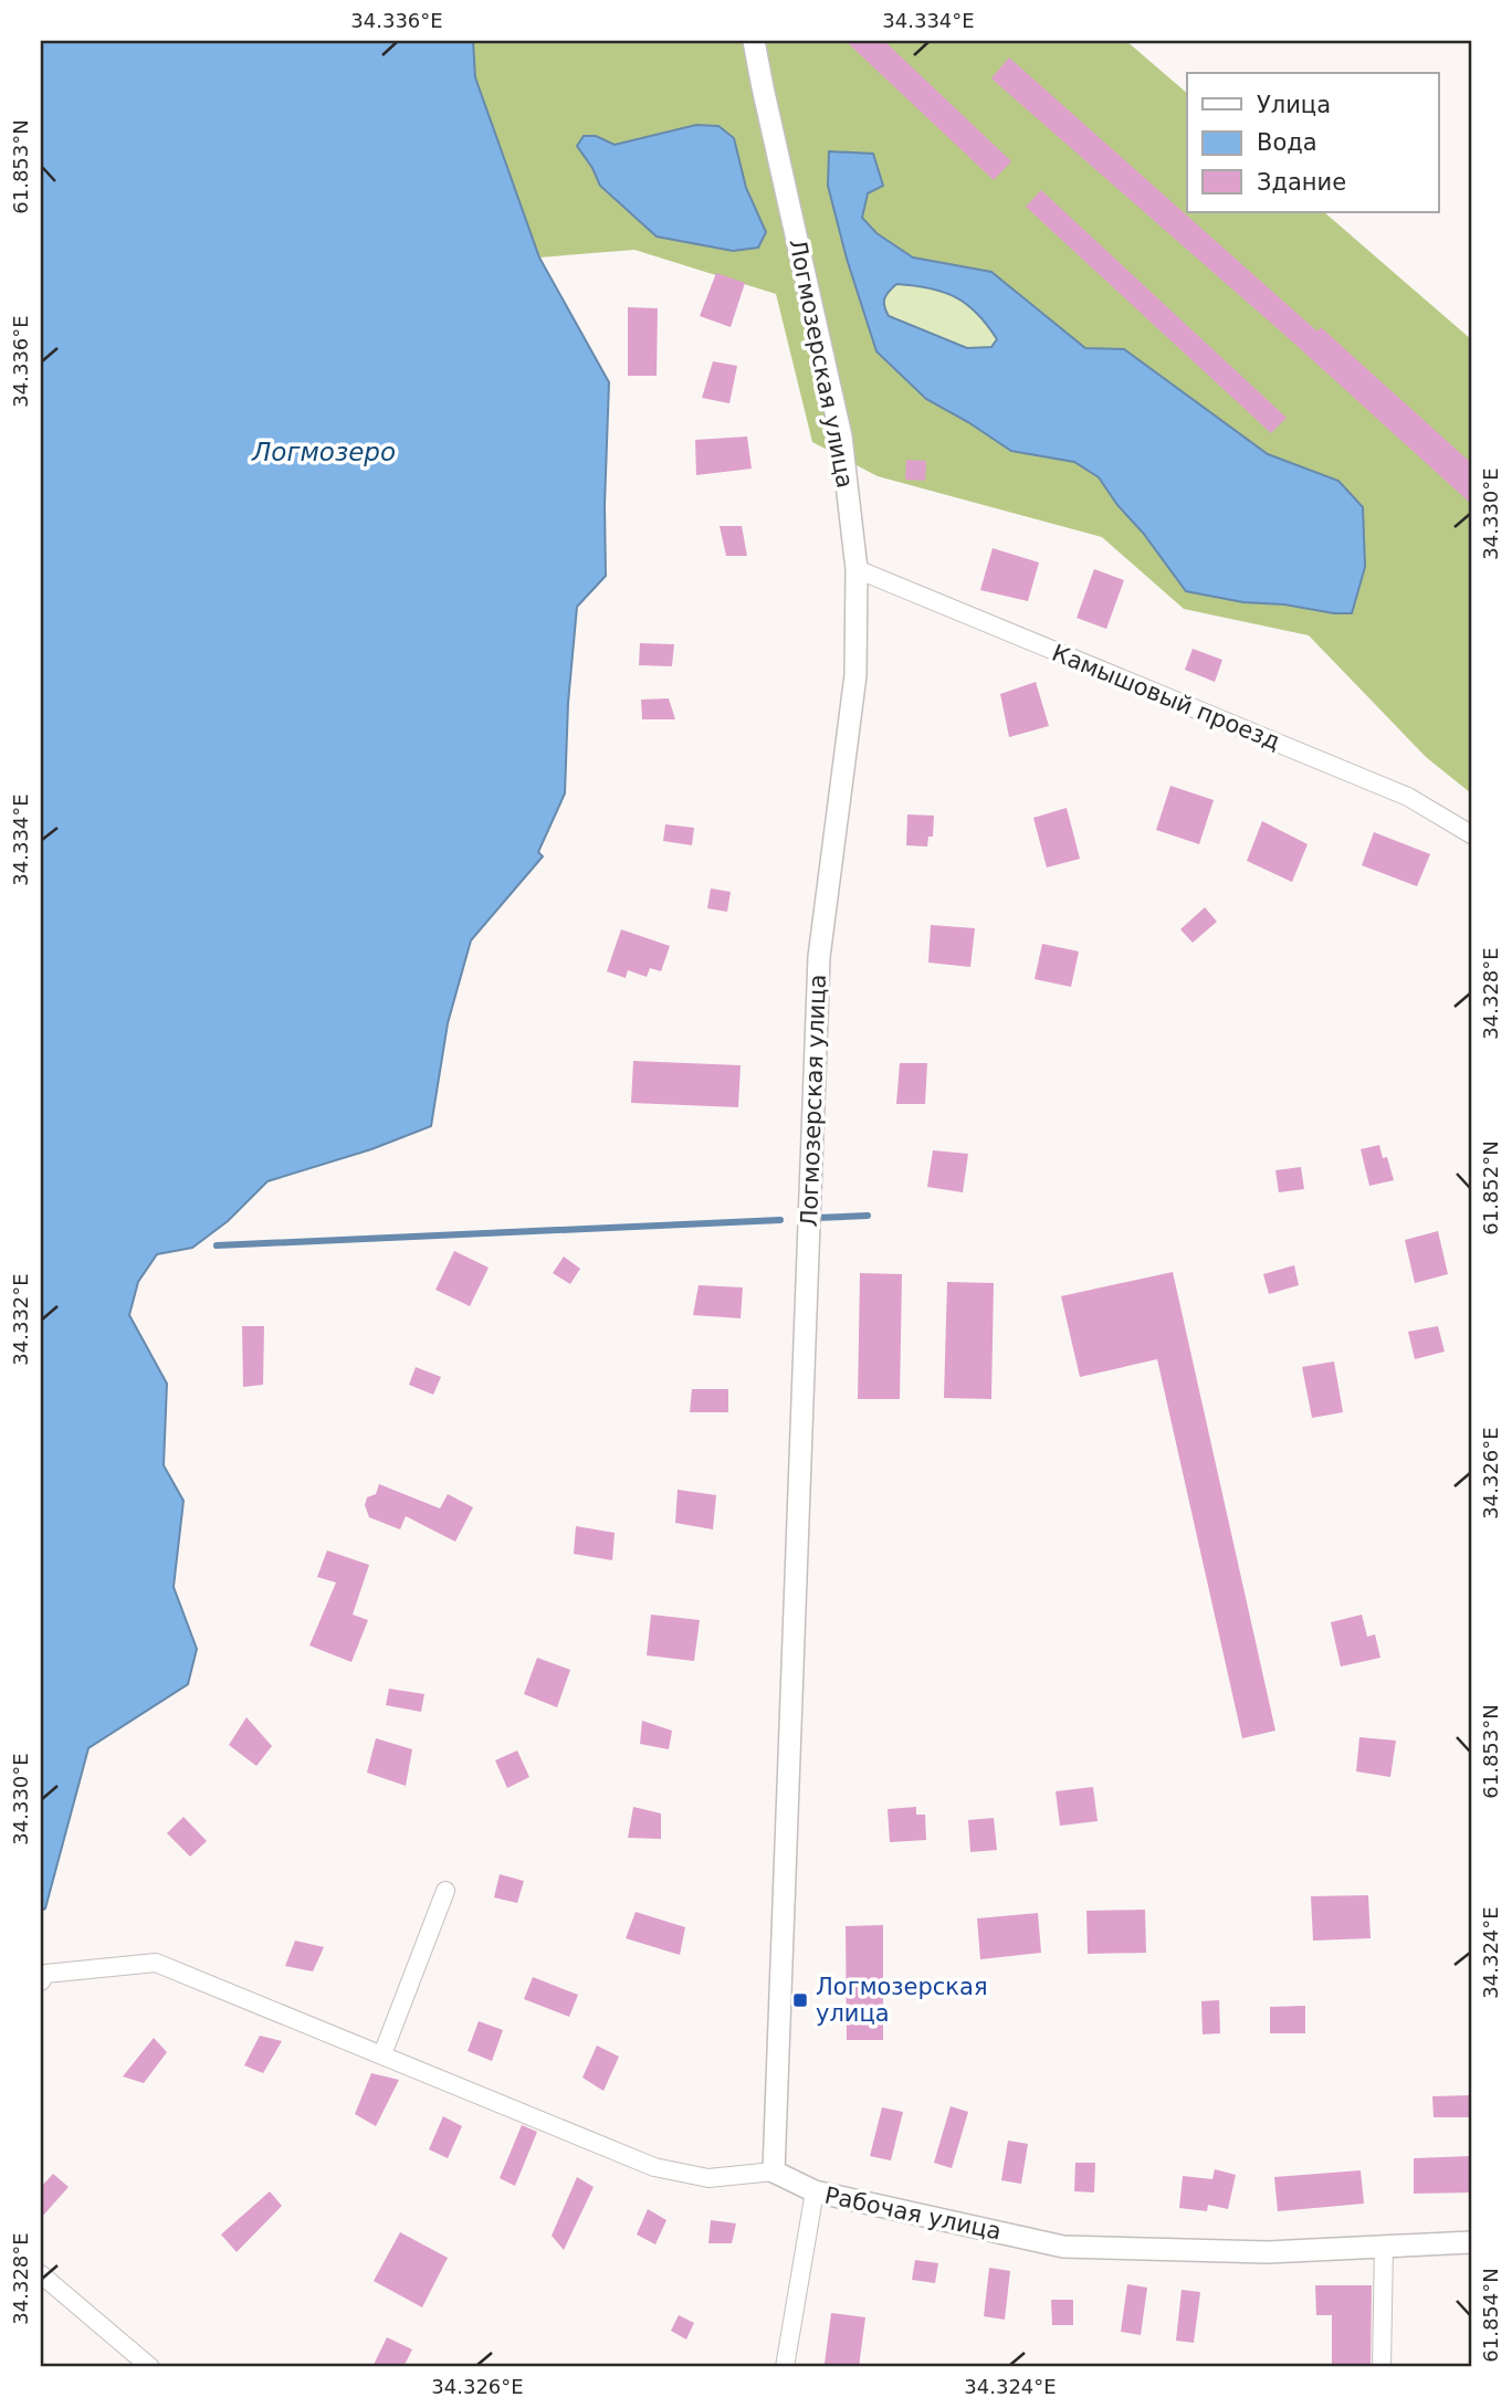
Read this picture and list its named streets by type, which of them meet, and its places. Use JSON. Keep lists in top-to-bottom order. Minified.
{"streets":{"street":["Логмозерская улица","Камышовый проезд","Рабочая улица"]},"crossings":[["Логмозерская улица","Камышовый проезд"],["Логмозерская улица","Рабочая улица"]],"water":["Логмозеро"],"places":{"transit":["Логмозерская улица"]},"legend":["Улица","Вода","Здание"],"coordinates":["34.336°E","34.334°E","61.853°N","34.330°E","34.328°E","61.852°N","34.332°E","34.326°E","34.324°E","61.854°N"]}
